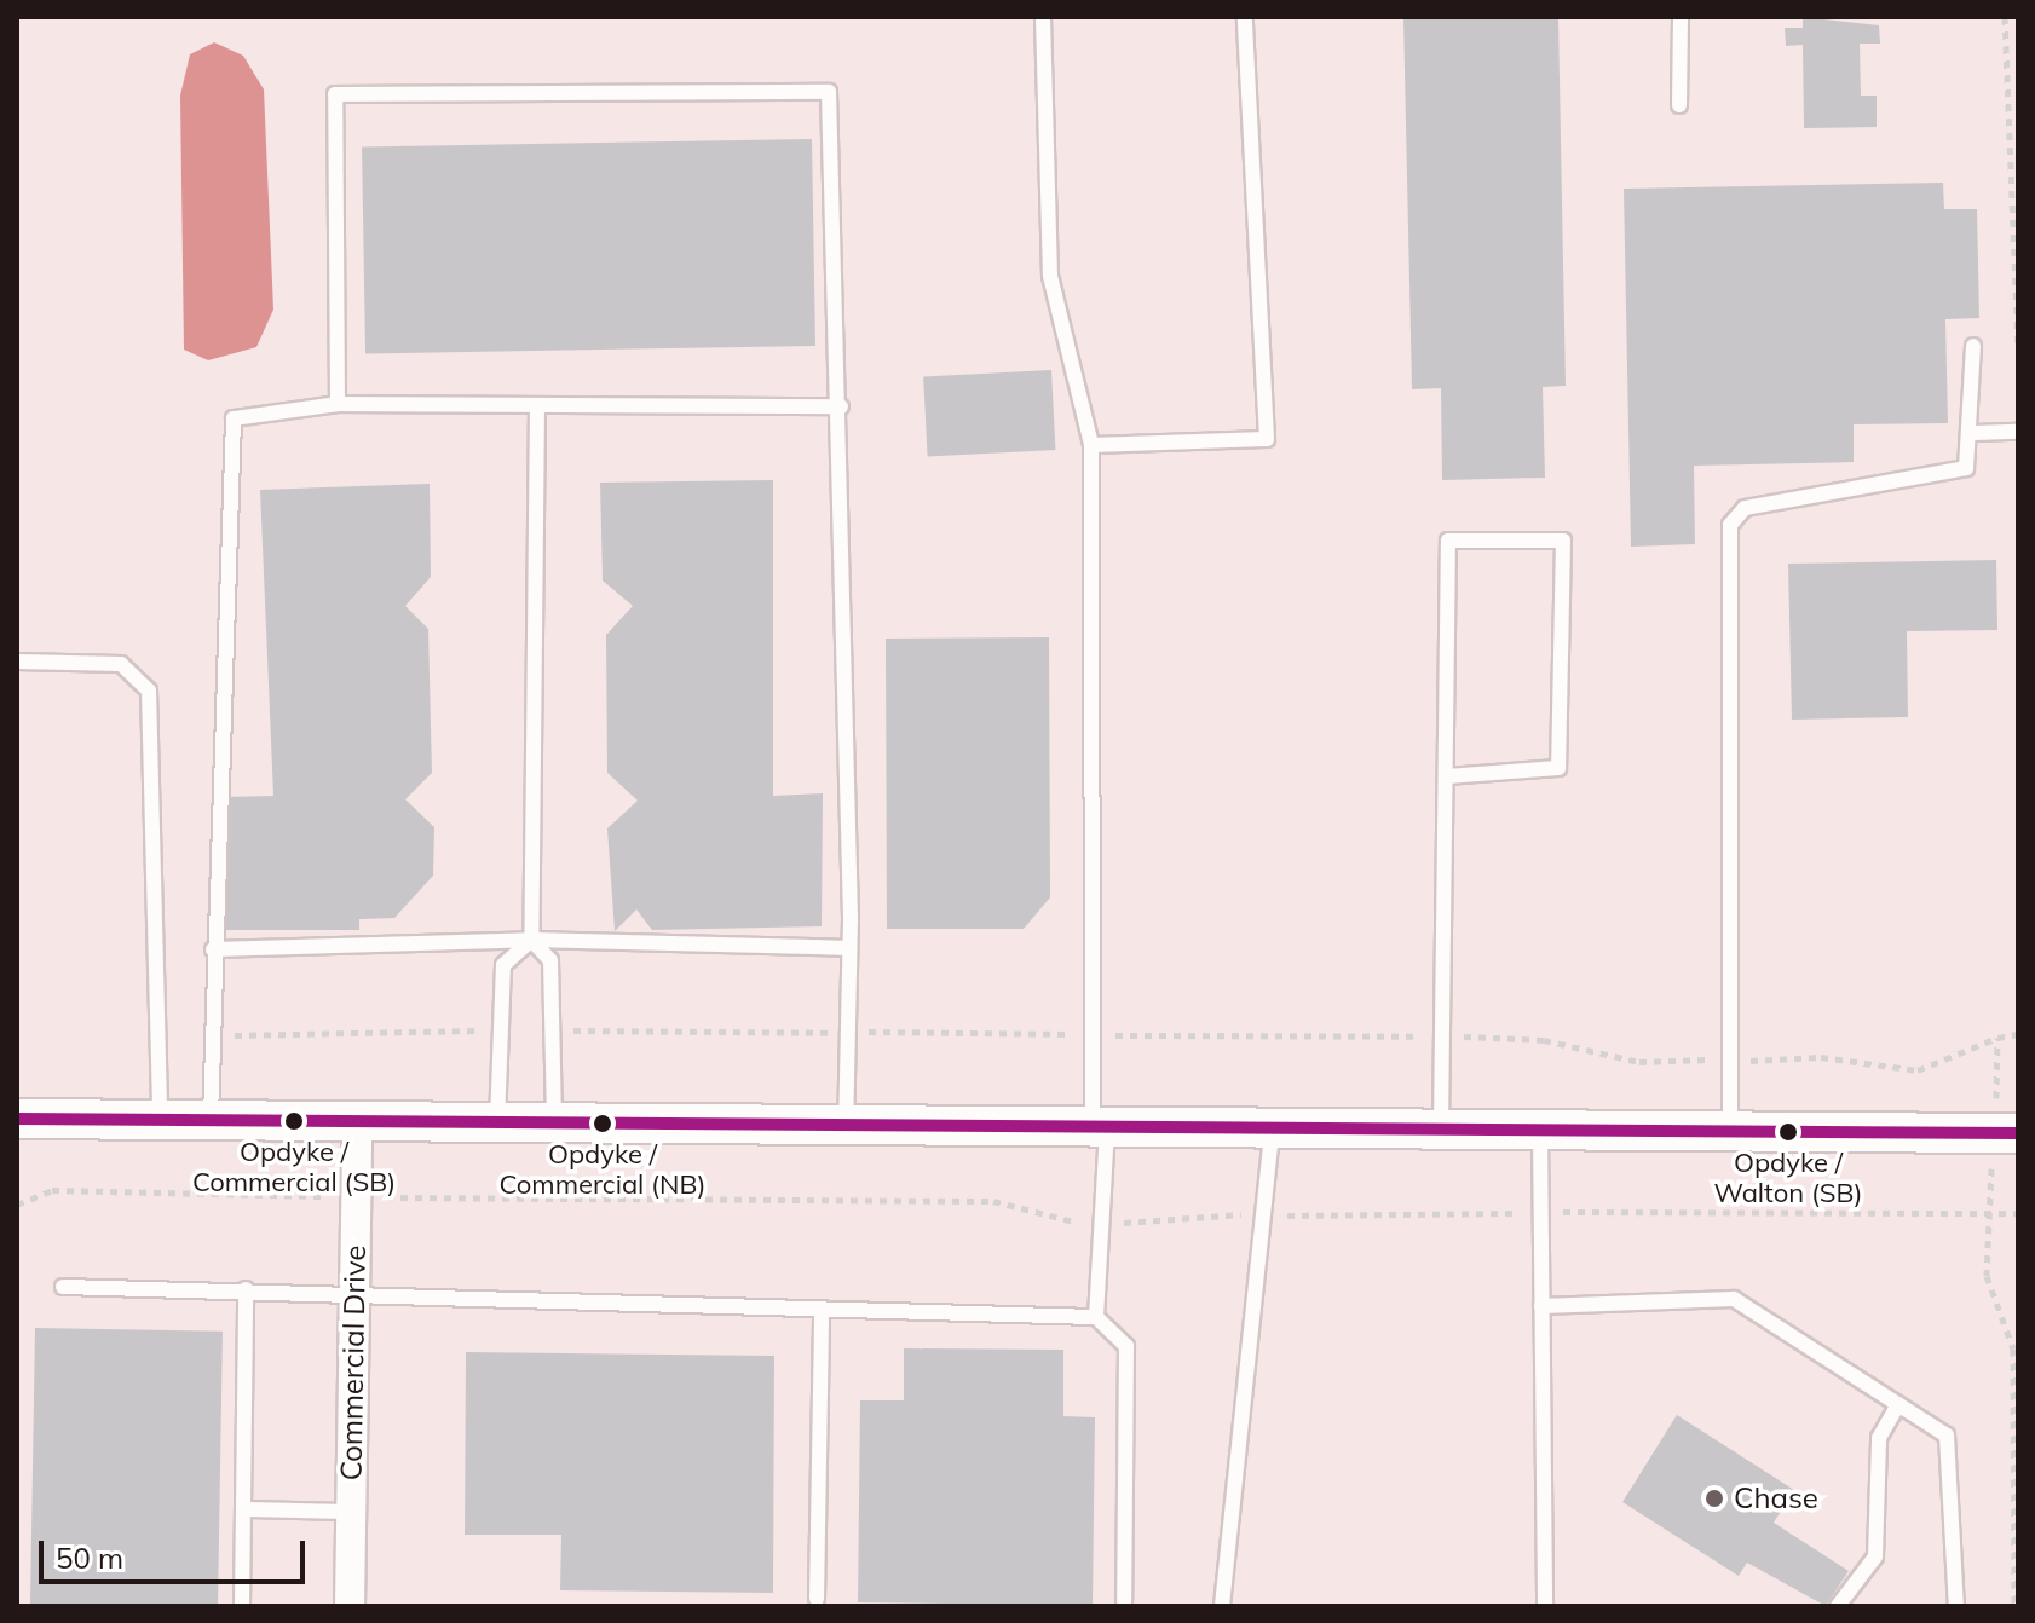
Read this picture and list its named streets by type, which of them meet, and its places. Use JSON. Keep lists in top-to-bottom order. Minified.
{"streets":{"street":["Commercial Drive"]},"places":["Opdyke / Commercial (SB)","Opdyke / Commercial (NB)","Opdyke / Walton (SB)","Chase"],"scale_bar":"50 m"}
